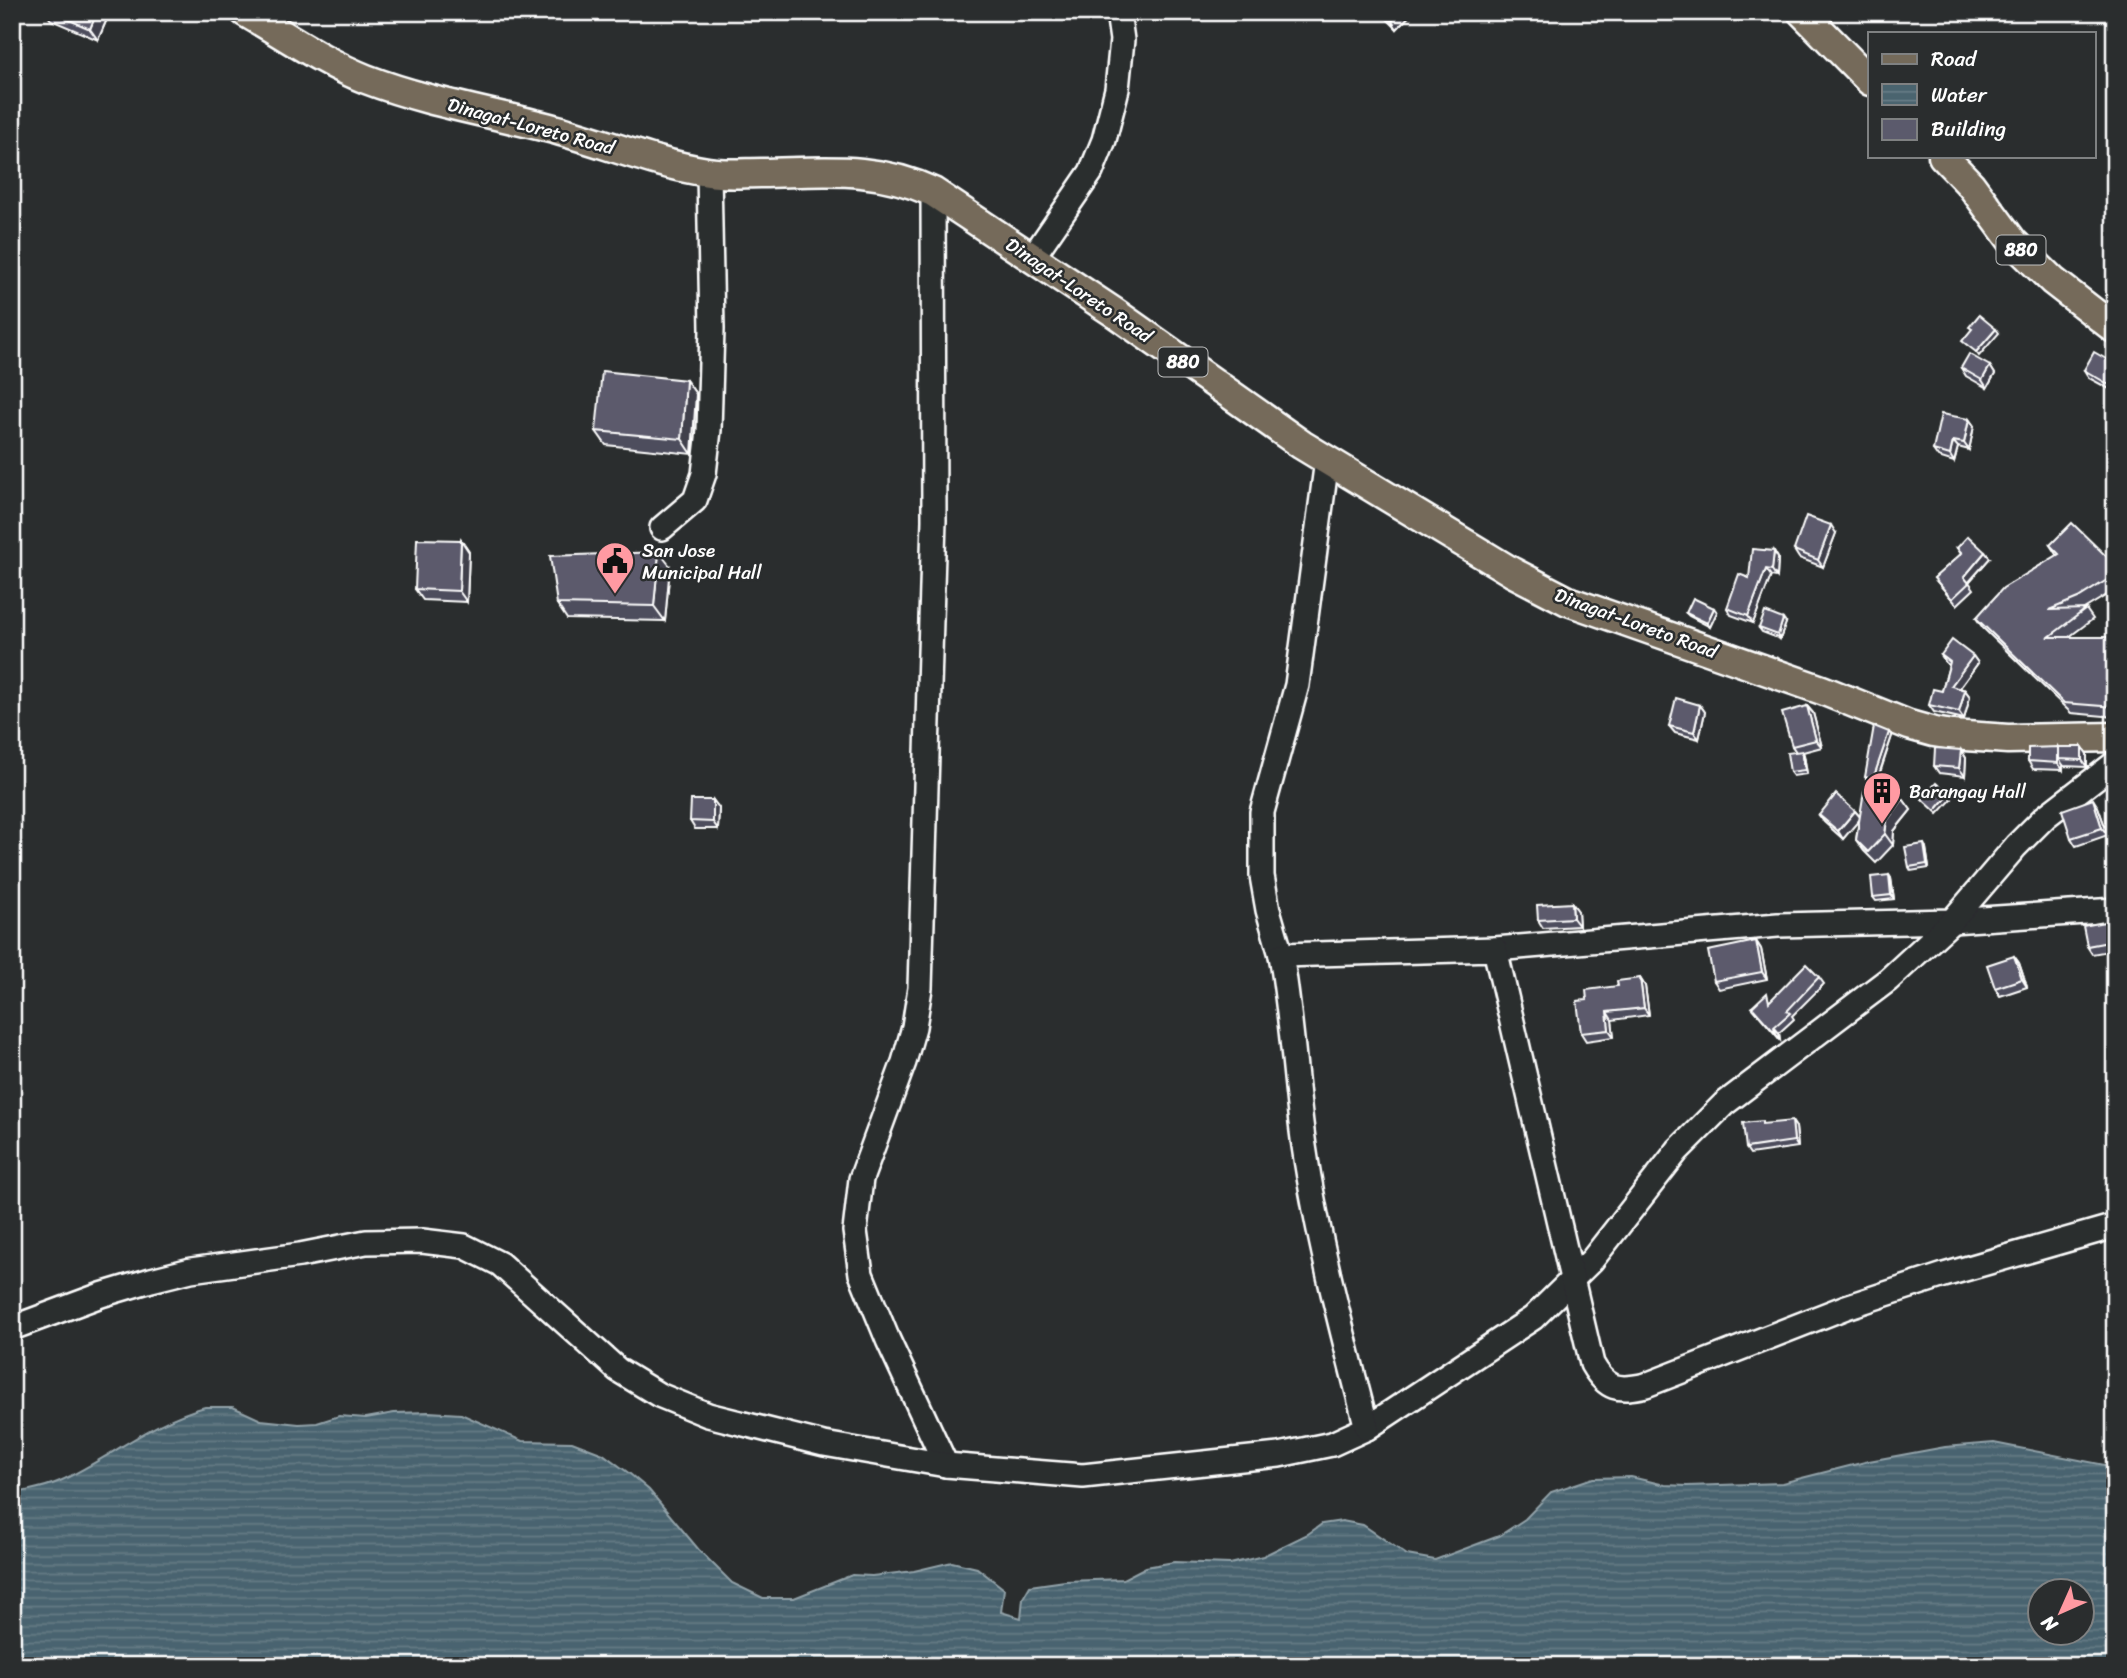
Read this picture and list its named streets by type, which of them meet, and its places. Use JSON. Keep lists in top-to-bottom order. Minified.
{"streets":{"main road":["Dinagat-Loreto Road","880"]},"places":{"public building":["San Jose Municipal Hall"],"building":["Barangay Hall"]},"legend":["Road","Water","Building"],"north":"bottom left"}
